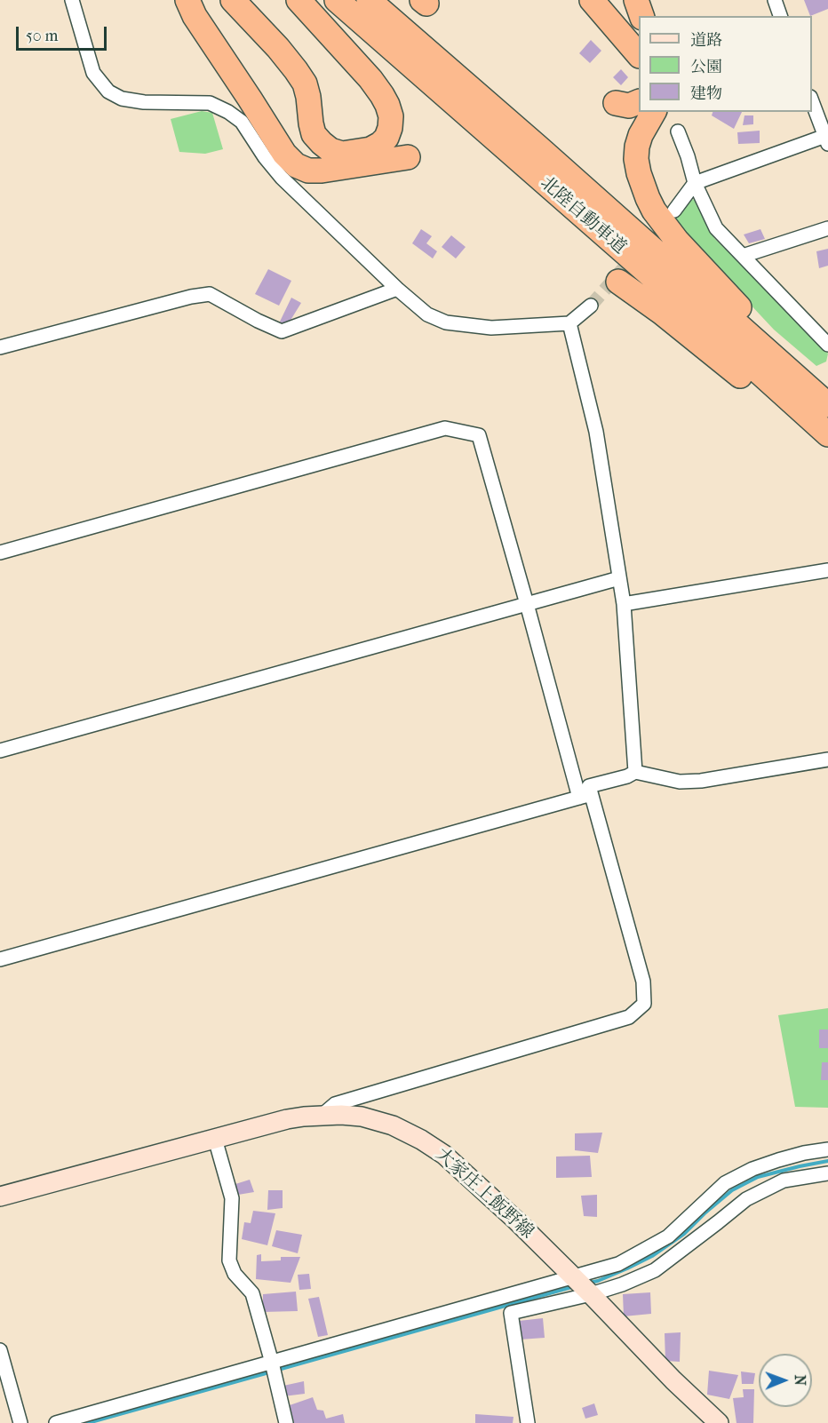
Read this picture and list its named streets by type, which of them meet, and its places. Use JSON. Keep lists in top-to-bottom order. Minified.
{"streets":{"highway":["北陸自動車道"],"main road":["大家庄上飯野線"]},"legend":["道路","公園","建物"],"scale_bar":"50 m","north":"right"}
